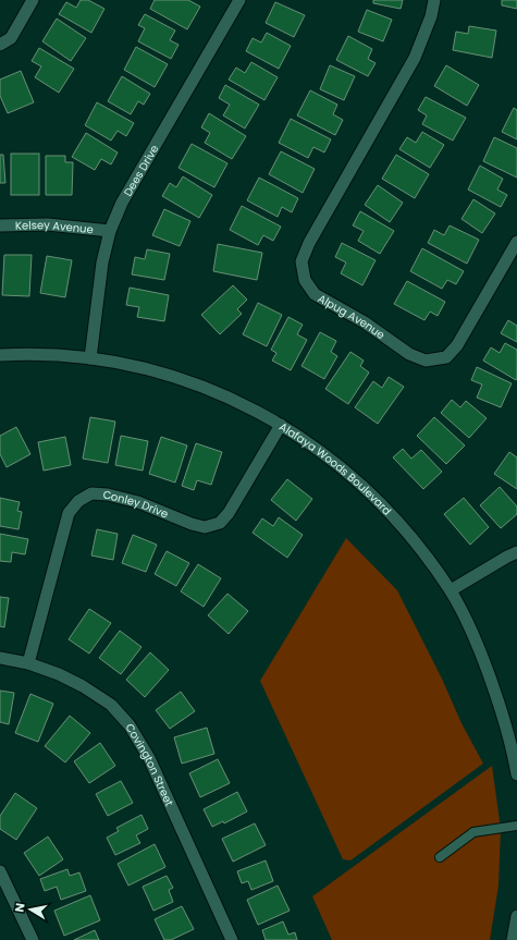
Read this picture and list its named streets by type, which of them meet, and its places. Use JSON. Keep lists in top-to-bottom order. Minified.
{"streets":{"street":["Dees Drive","Kelsey Avenue","Alpug Avenue","Alafaya Woods Boulevard","Conley Drive","Covington Street"]},"crossings":[["Dees Drive","Kelsey Avenue"],["Dees Drive","Alafaya Woods Boulevard"],["Alafaya Woods Boulevard","Conley Drive"],["Conley Drive","Covington Street"]],"north":"left"}
